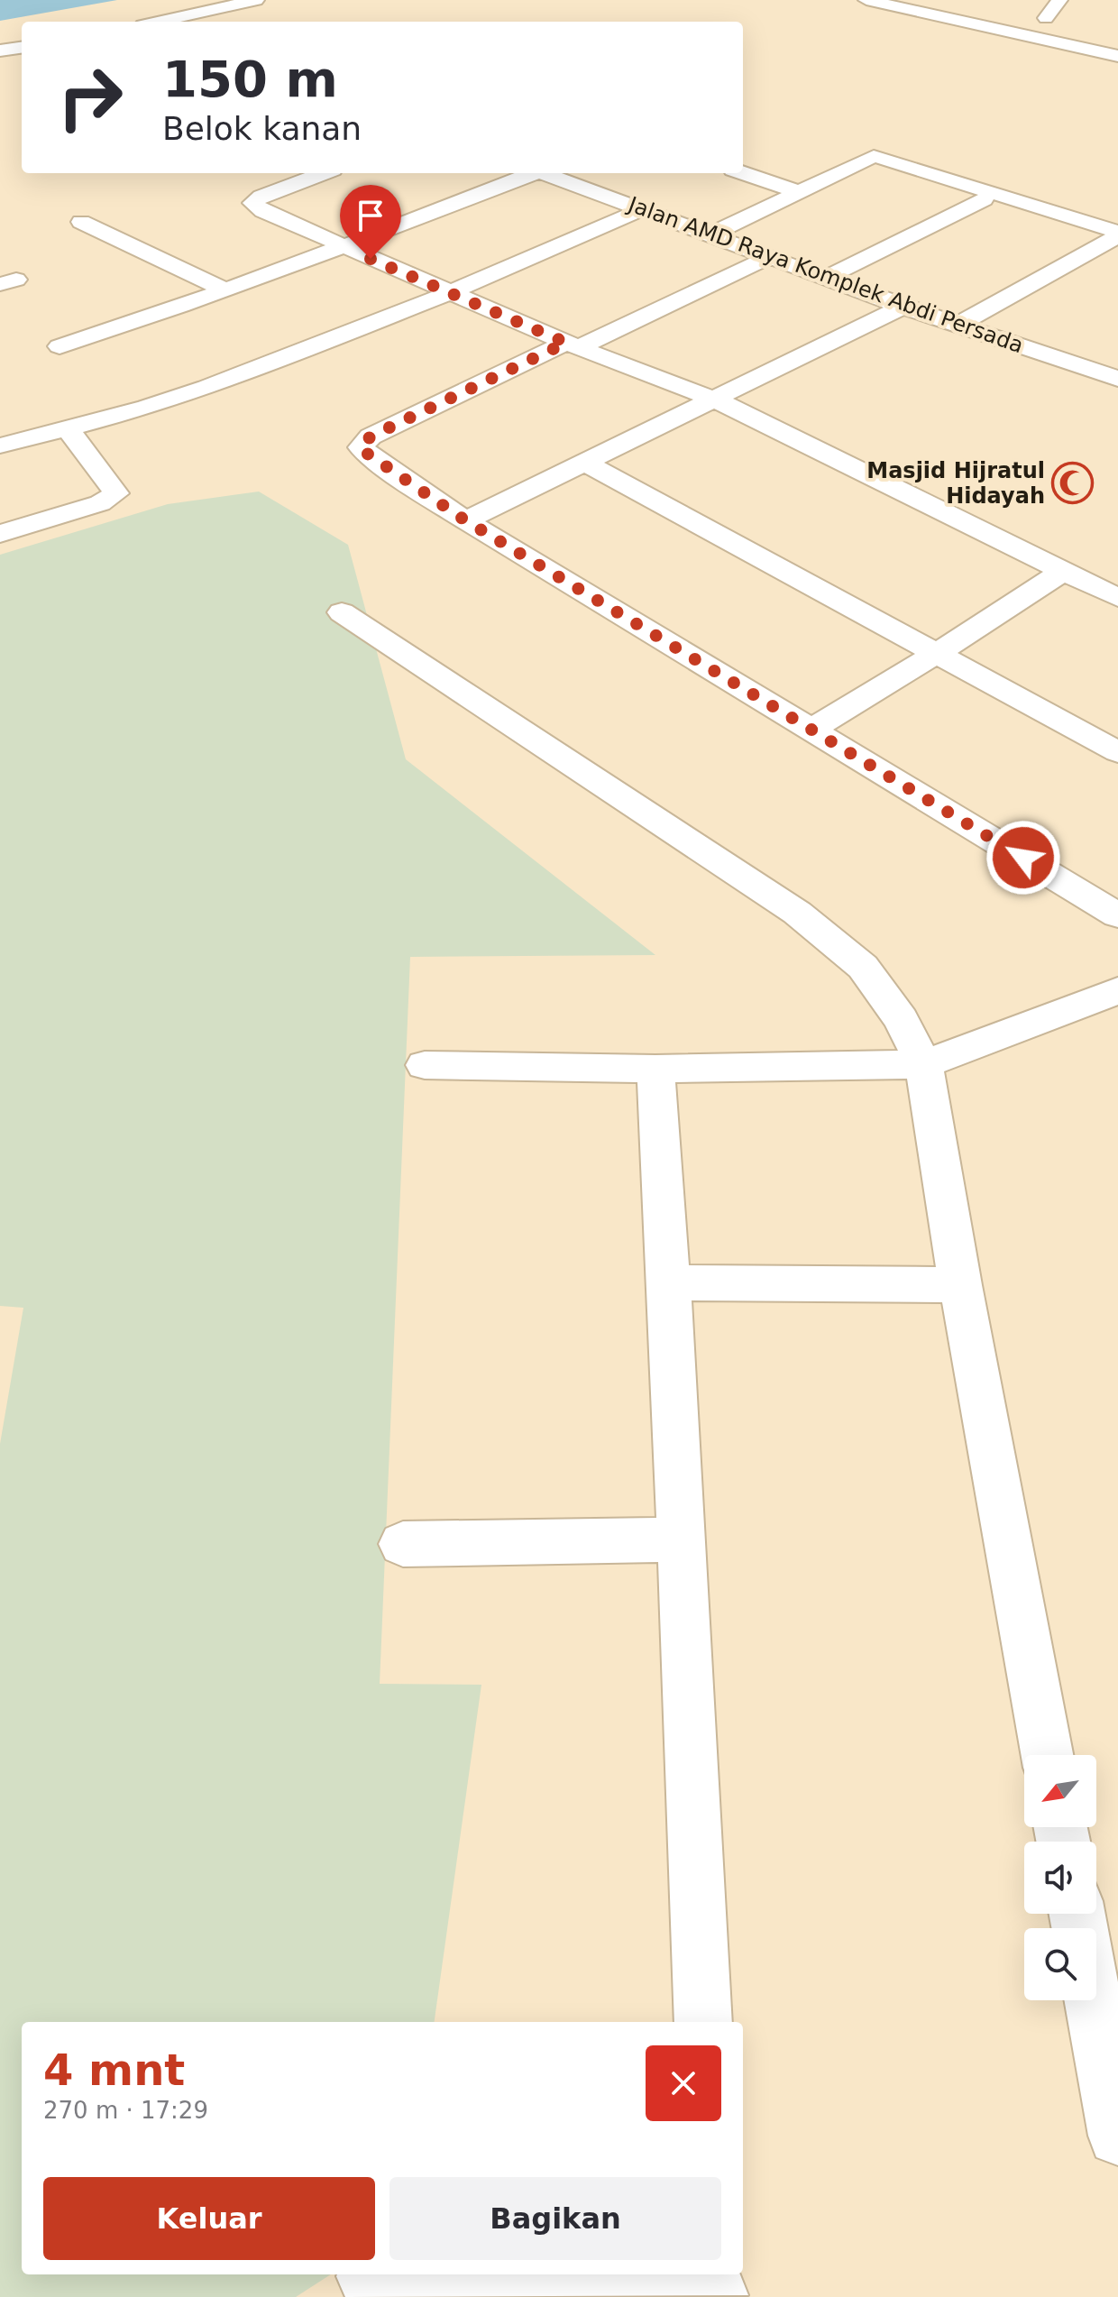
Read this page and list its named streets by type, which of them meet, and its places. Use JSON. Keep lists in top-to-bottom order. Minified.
{"streets":{"street":["Jalan AMD Raya Komplek Abdi Persada"]},"places":{"mosque":["Masjid Hijratul Hidayah"]},"north":"bottom left","page":{"turn":["150 m","Belok kanan"],"heading":["4 mnt","270 m · 17:29"],"buttons":["Keluar","Bagikan"]}}
